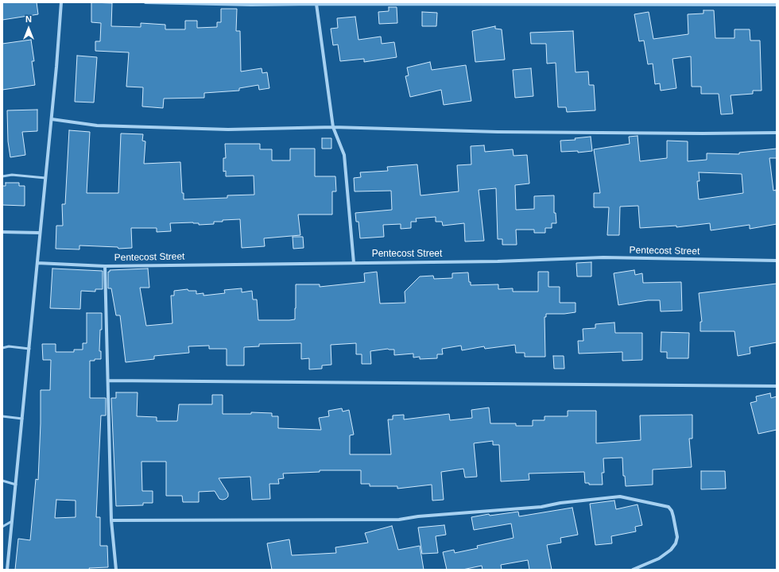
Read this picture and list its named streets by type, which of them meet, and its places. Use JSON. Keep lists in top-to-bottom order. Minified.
{"streets":{"street":["Pentecost Street"]},"north":"top"}
